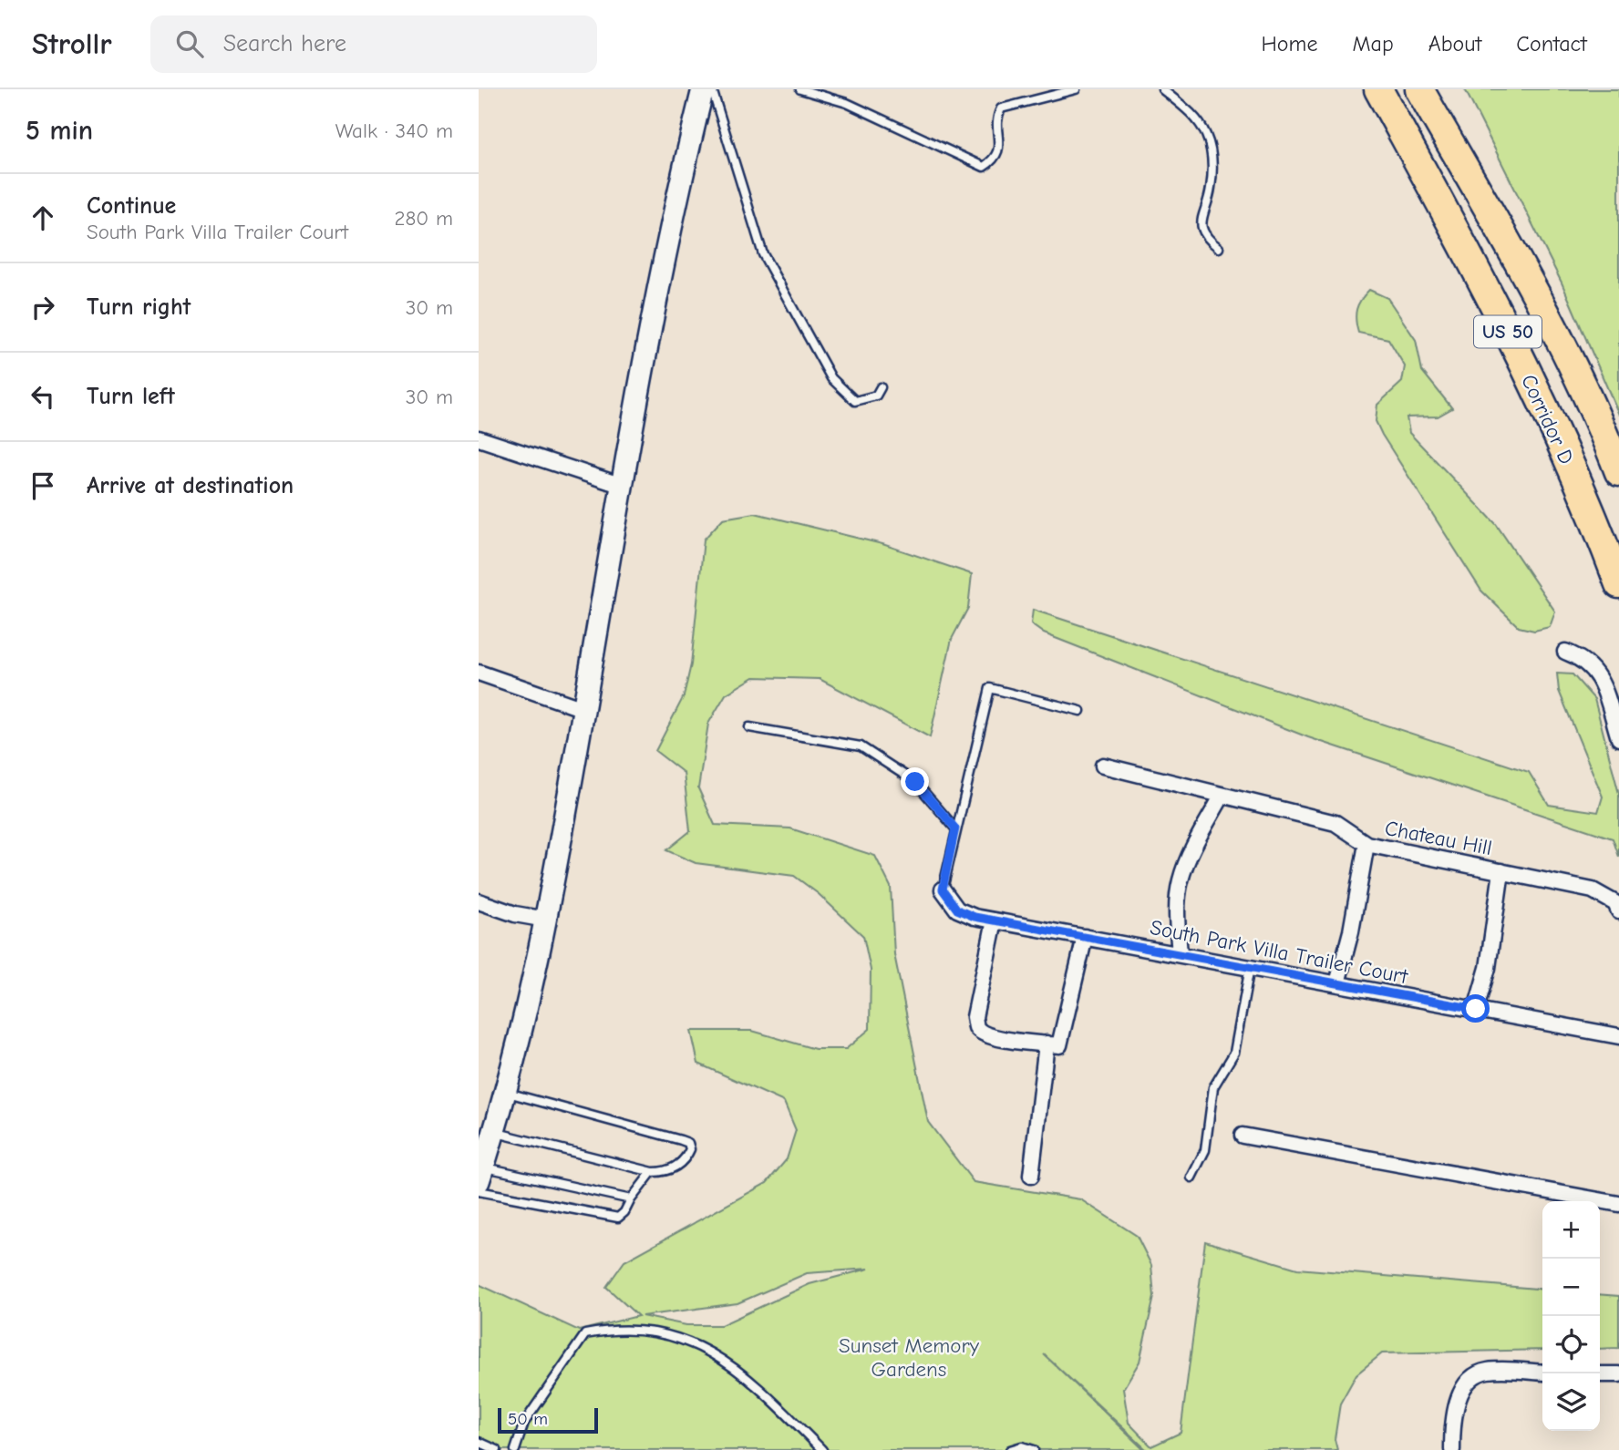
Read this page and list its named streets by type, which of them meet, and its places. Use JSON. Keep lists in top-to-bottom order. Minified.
{"streets":{"highway":["US 50","Corridor D"],"street":["Chateau Hill","South Park Villa Trailer Court"]},"crossings":[["Chateau Hill","South Park Villa Trailer Court"]],"parks":["Sunset Memory Gardens"],"scale_bar":"50 m","page":{"header":"Strollr","search":"Search here","nav":["Home","Map","About","Contact"],"heading":["5 min","Walk · 340 m"],"list":[["Continue","South Park Villa Trailer Court","280 m"],["Turn right","30 m"],["Turn left","30 m"],"Arrive at destination"],"map_buttons":["+","−"],"scale":"50 m"}}
